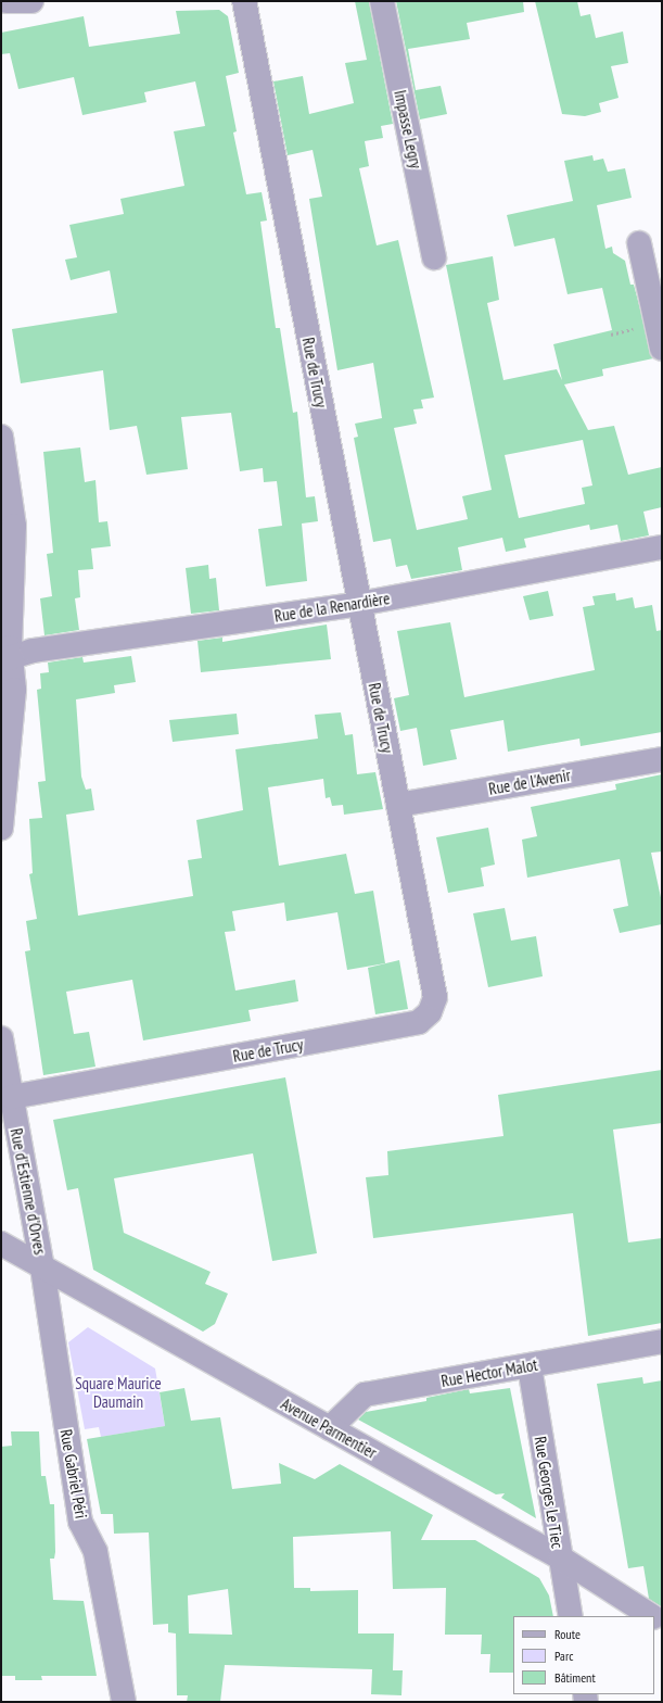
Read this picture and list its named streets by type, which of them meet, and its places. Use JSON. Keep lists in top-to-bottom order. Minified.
{"streets":{"street":["Impasse Legry","Rue de Trucy","Rue de la Renardière","Rue de l'Avenir","Rue d'Estienne d'Orves","Rue Hector Malot","Avenue Parmentier","Rue Gabriel Péri","Rue Georges Le Tiec"]},"crossings":[["Rue de Trucy","Rue de la Renardière"],["Rue de Trucy","Rue de l'Avenir"],["Rue de Trucy","Rue d'Estienne d'Orves"],["Rue d'Estienne d'Orves","Avenue Parmentier"],["Rue d'Estienne d'Orves","Rue Gabriel Péri"],["Rue Hector Malot","Avenue Parmentier"],["Rue Hector Malot","Rue Georges Le Tiec"],["Avenue Parmentier","Rue Gabriel Péri"],["Avenue Parmentier","Rue Georges Le Tiec"]],"parks":["Square Maurice Daumain"],"legend":["Route","Parc","Bâtiment"]}
